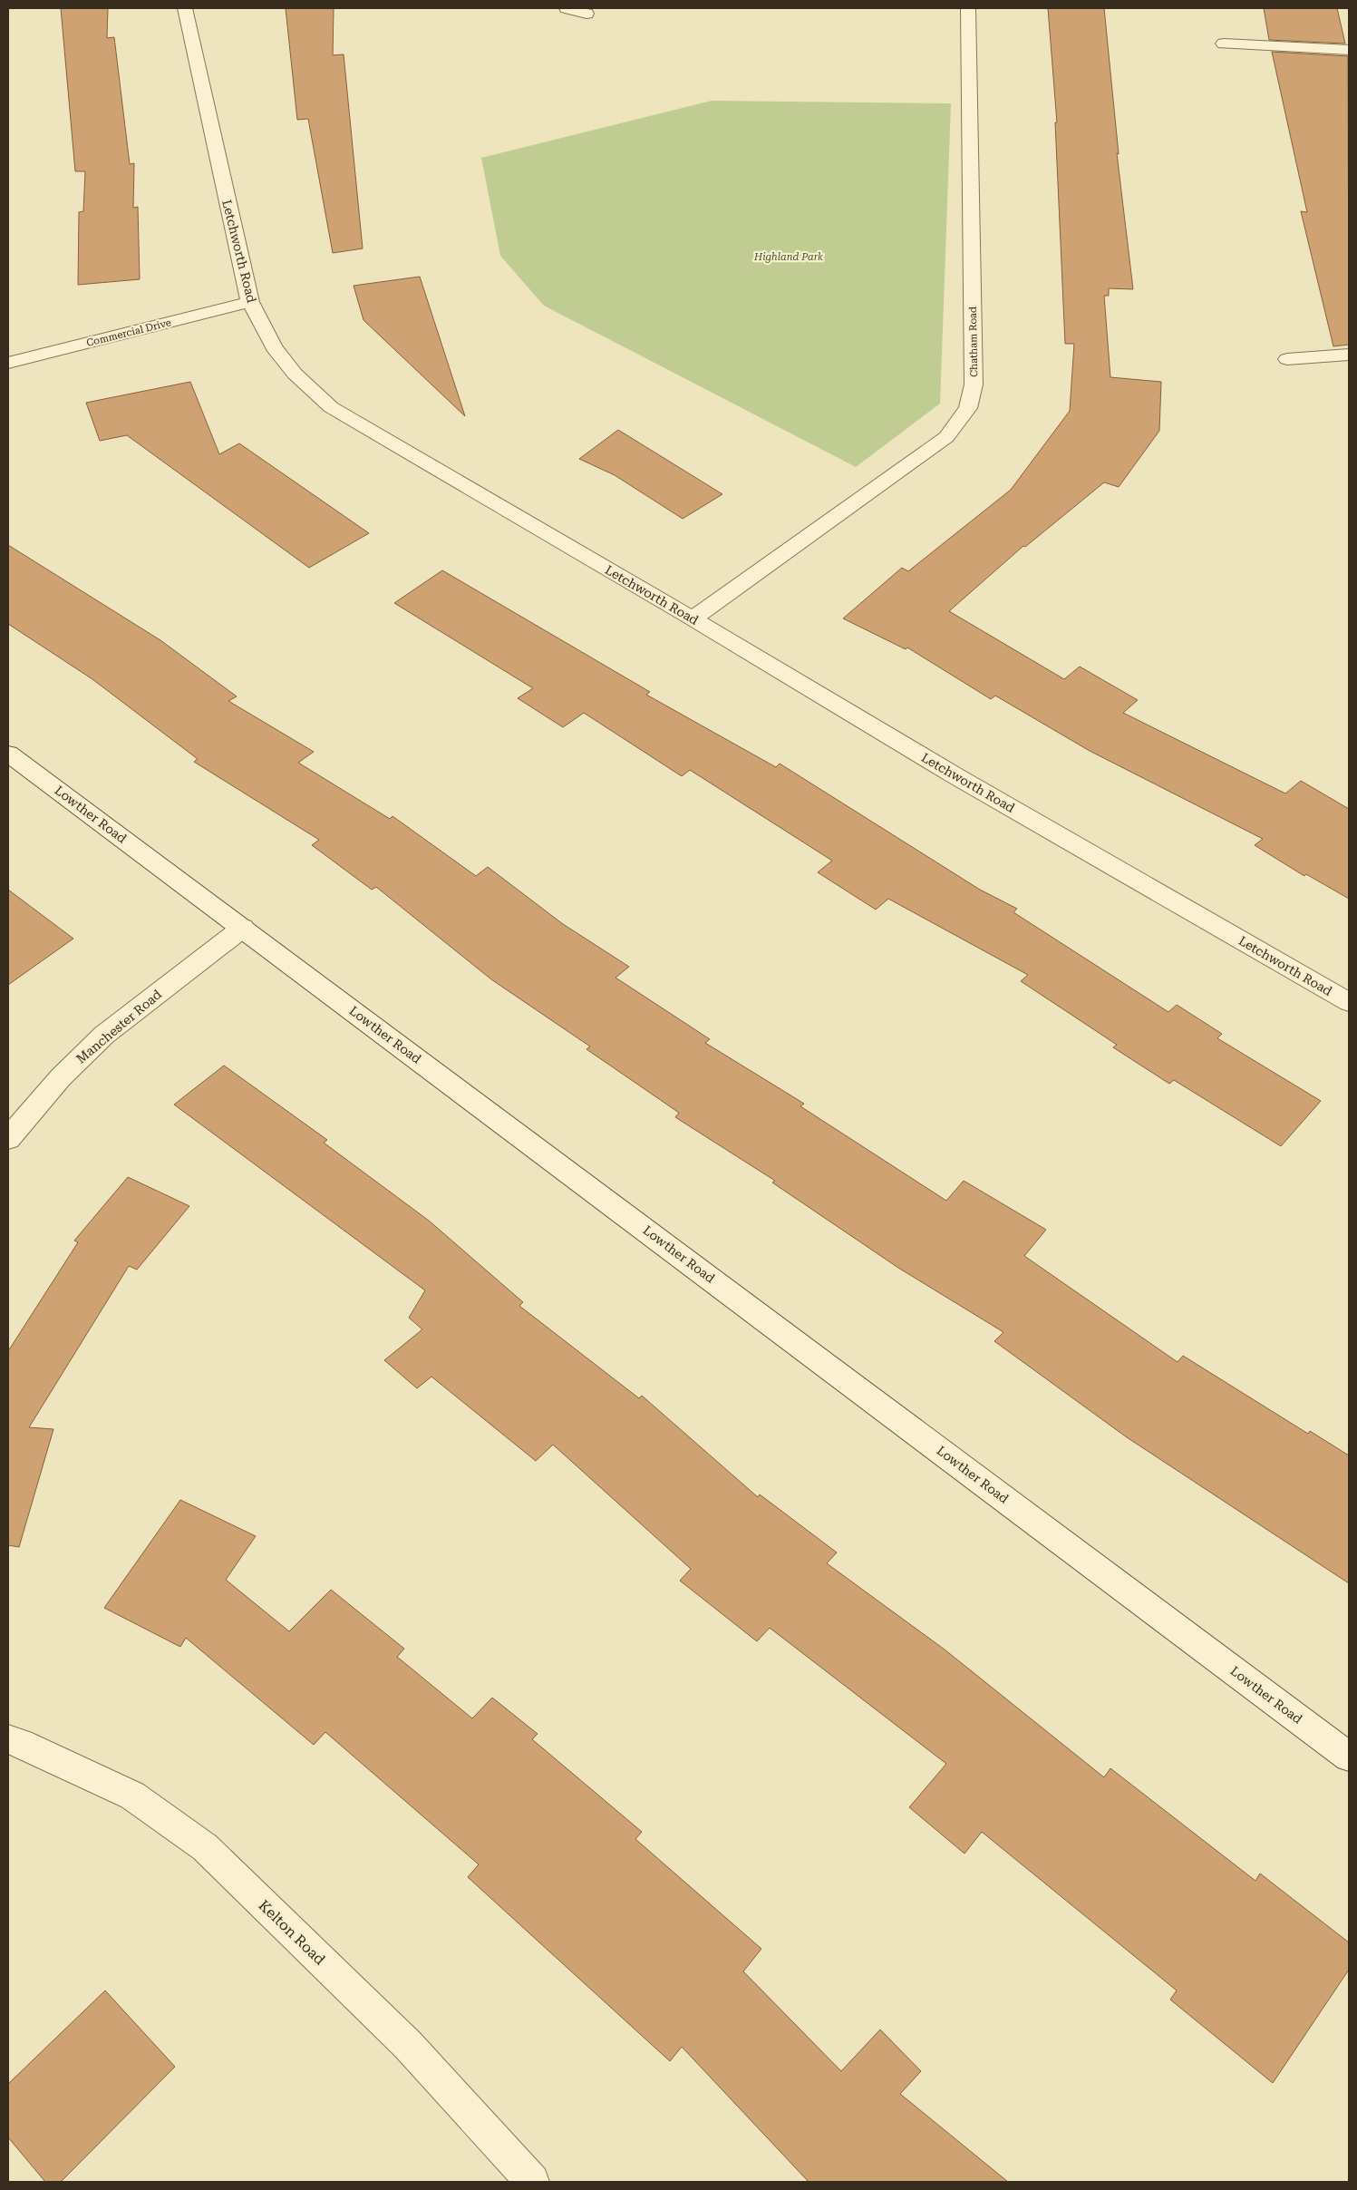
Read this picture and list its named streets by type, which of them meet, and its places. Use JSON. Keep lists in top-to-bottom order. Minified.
{"streets":{"street":["Letchworth Road","Commercial Drive","Chatham Road","Lowther Road","Manchester Road","Kelton Road"]},"crossings":[["Letchworth Road","Commercial Drive"],["Letchworth Road","Chatham Road"],["Lowther Road","Manchester Road"]],"parks":["Highland Park"]}
